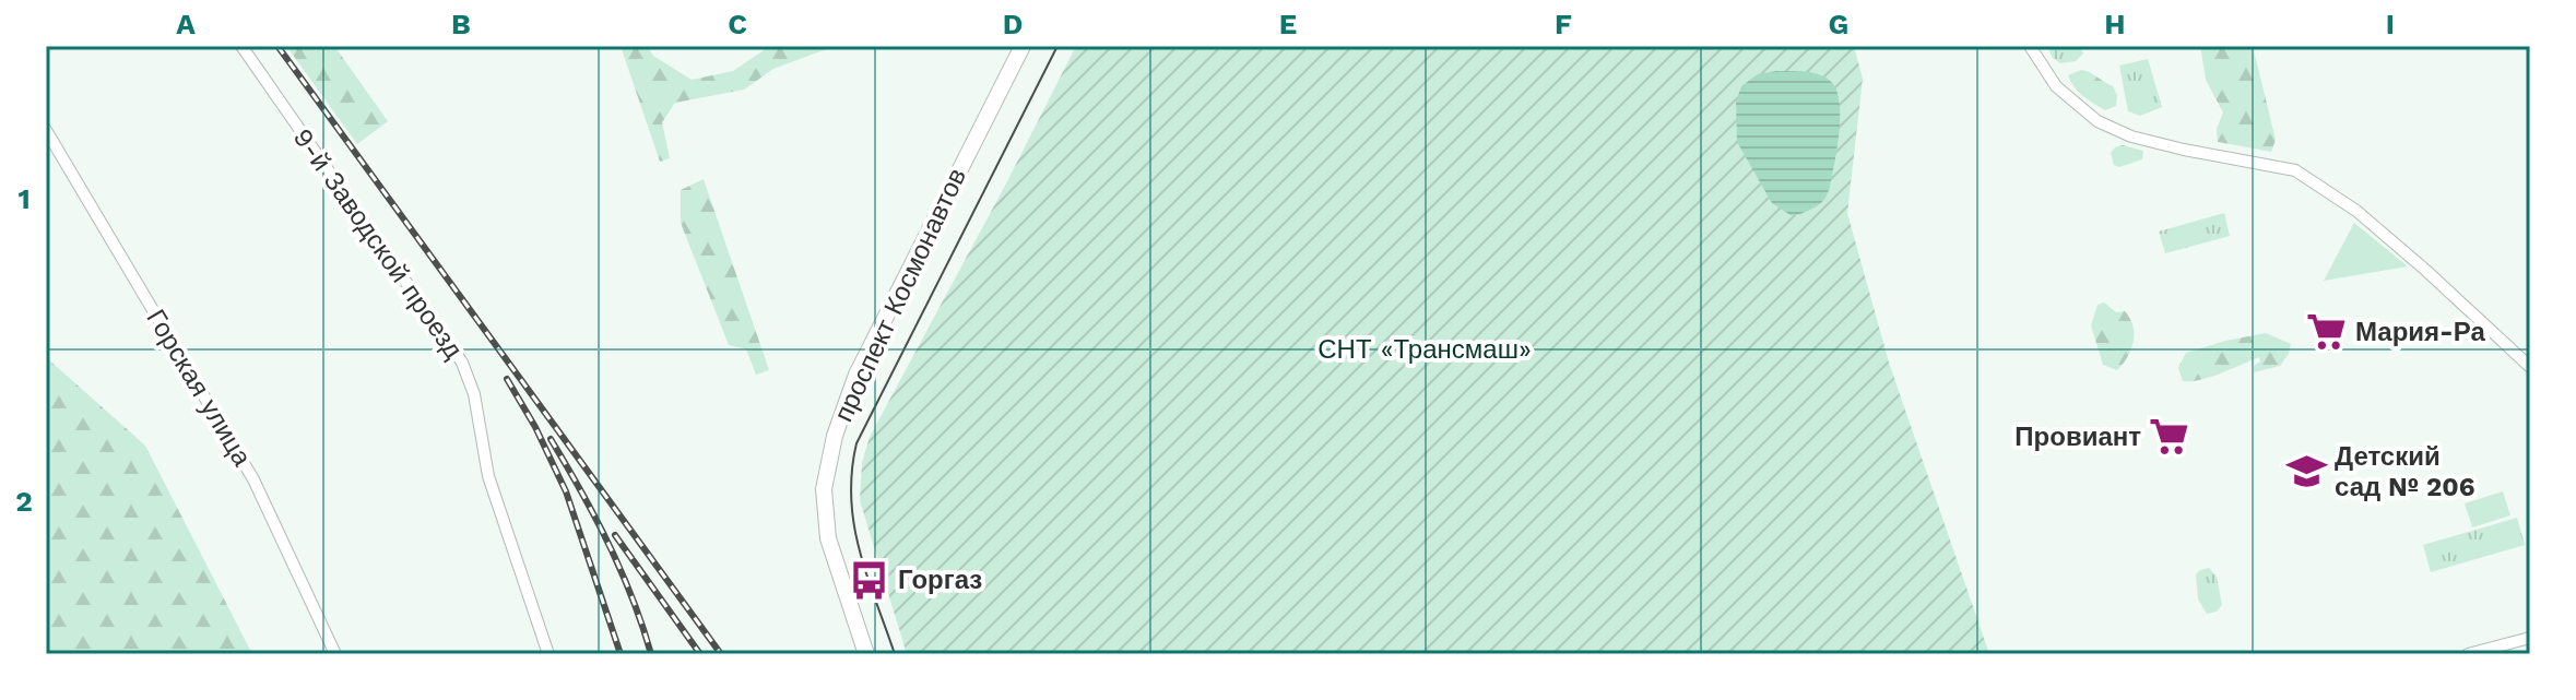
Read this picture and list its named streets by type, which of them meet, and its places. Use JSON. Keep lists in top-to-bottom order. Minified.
{"streets":{"main road":["проспект Космонавтов"],"street":["9-й Заводской проезд","Горская улица"]},"parks":["СНТ «Трансмаш»"],"places":{"supermarket":["Мария-Ра","Провиант"],"school or university":["Детский сад № 206"],"bus stop":["Горгаз"]},"grid":{"columns":["A","B","C","D","E","F","G","H","I"],"rows":["1","2"]}}
